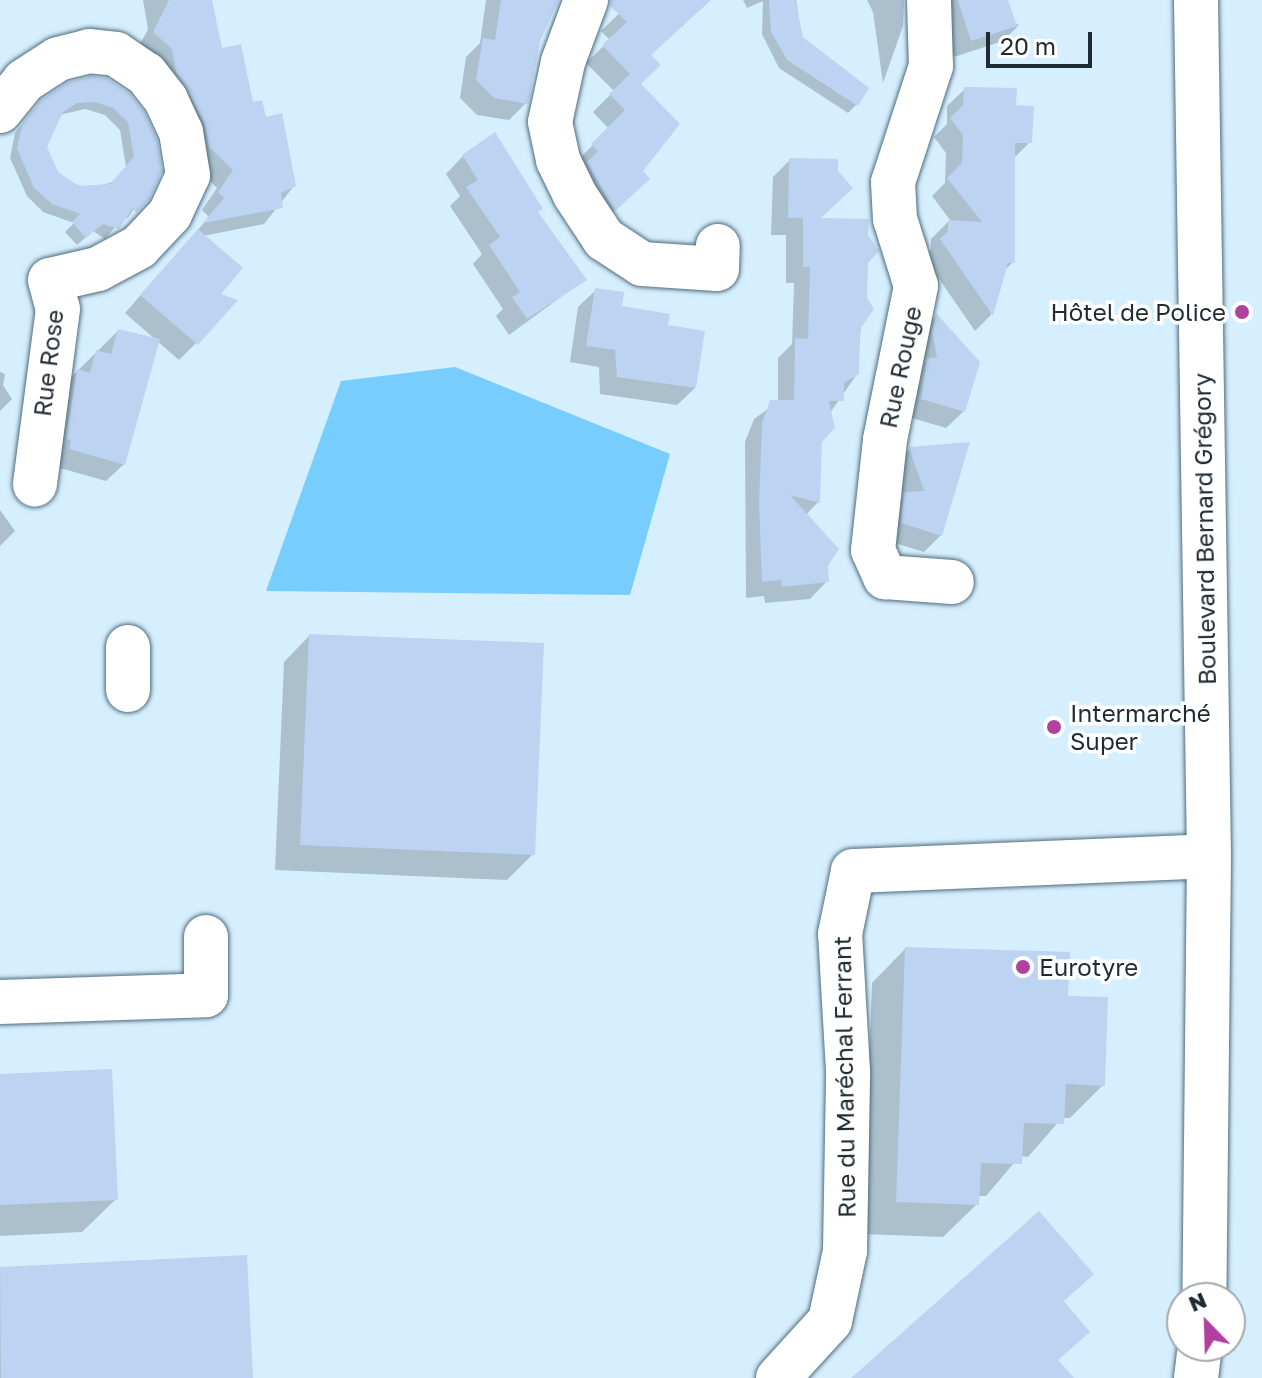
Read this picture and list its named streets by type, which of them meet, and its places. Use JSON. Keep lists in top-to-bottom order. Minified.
{"streets":{"street":["Rue Rose","Rue Rouge","Boulevard Bernard Grégory","Rue du Maréchal Ferrant"]},"crossings":[["Boulevard Bernard Grégory","Rue du Maréchal Ferrant"]],"places":["Hôtel de Police","Intermarché Super","Eurotyre"],"scale_bar":"20 m","north":"top left"}
